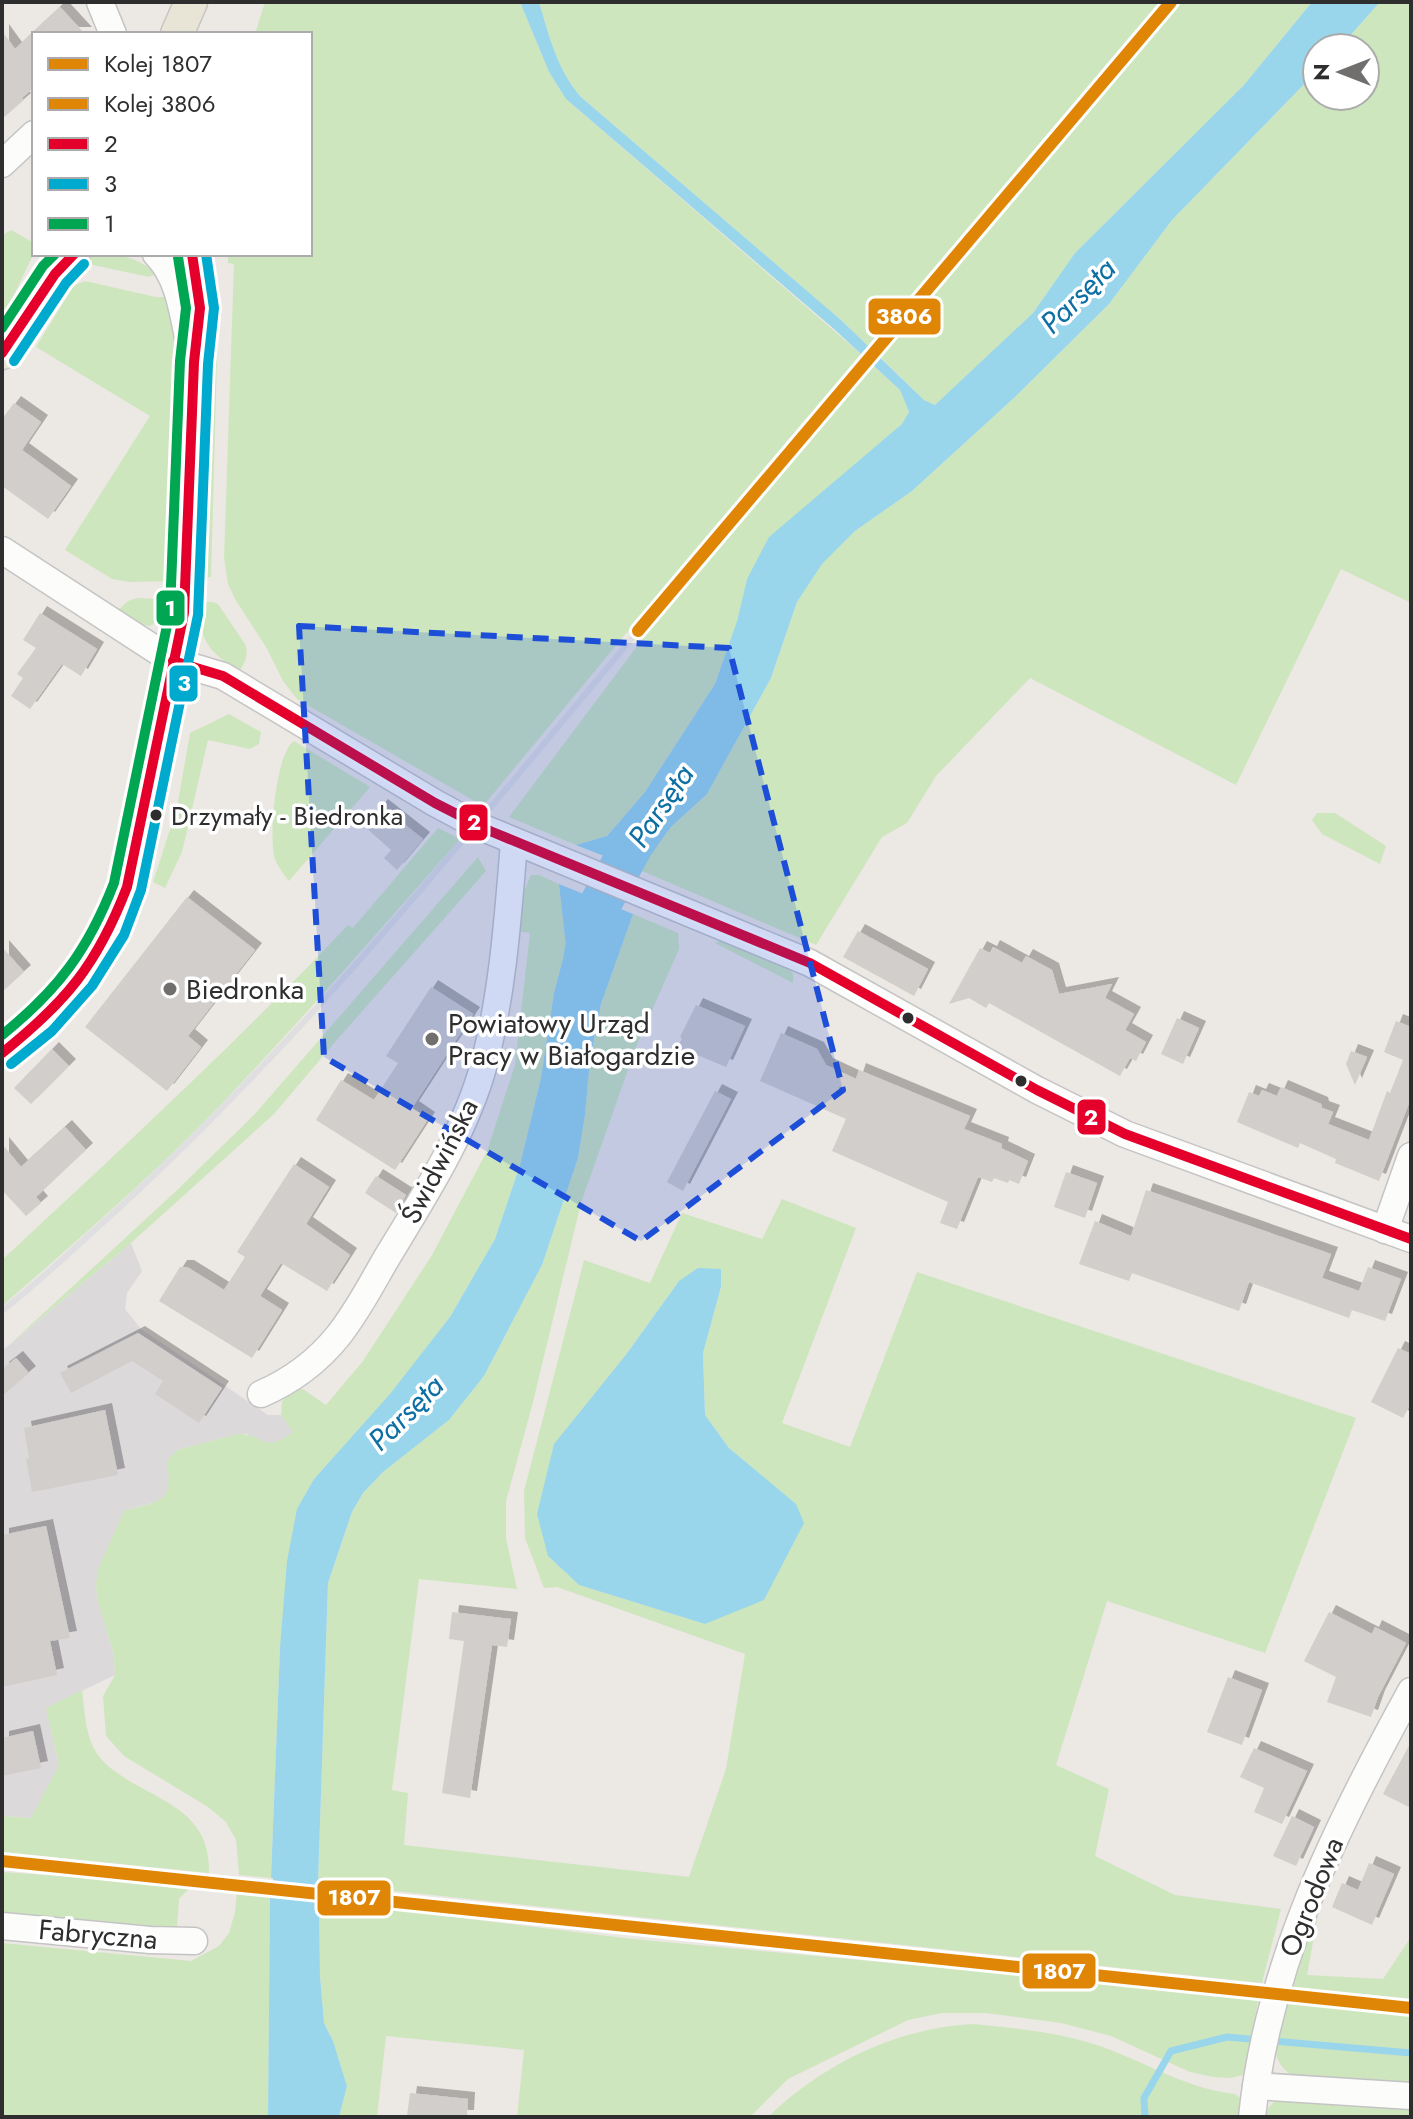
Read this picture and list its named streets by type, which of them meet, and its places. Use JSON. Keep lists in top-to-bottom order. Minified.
{"streets":{"street":["Świdwińska","Ogrodowa","Fabryczna"]},"water":["Parsęta"],"places":["Drzymały - Biedronka","Biedronka","Powiatowy Urząd Pracy w Białogardzie"],"lines":["rail line 3806","transit line 2","transit line 3","transit line 1","rail line 1807"],"legend":["Kolej 1807","Kolej 3806","2","3","1"],"north":"left"}
